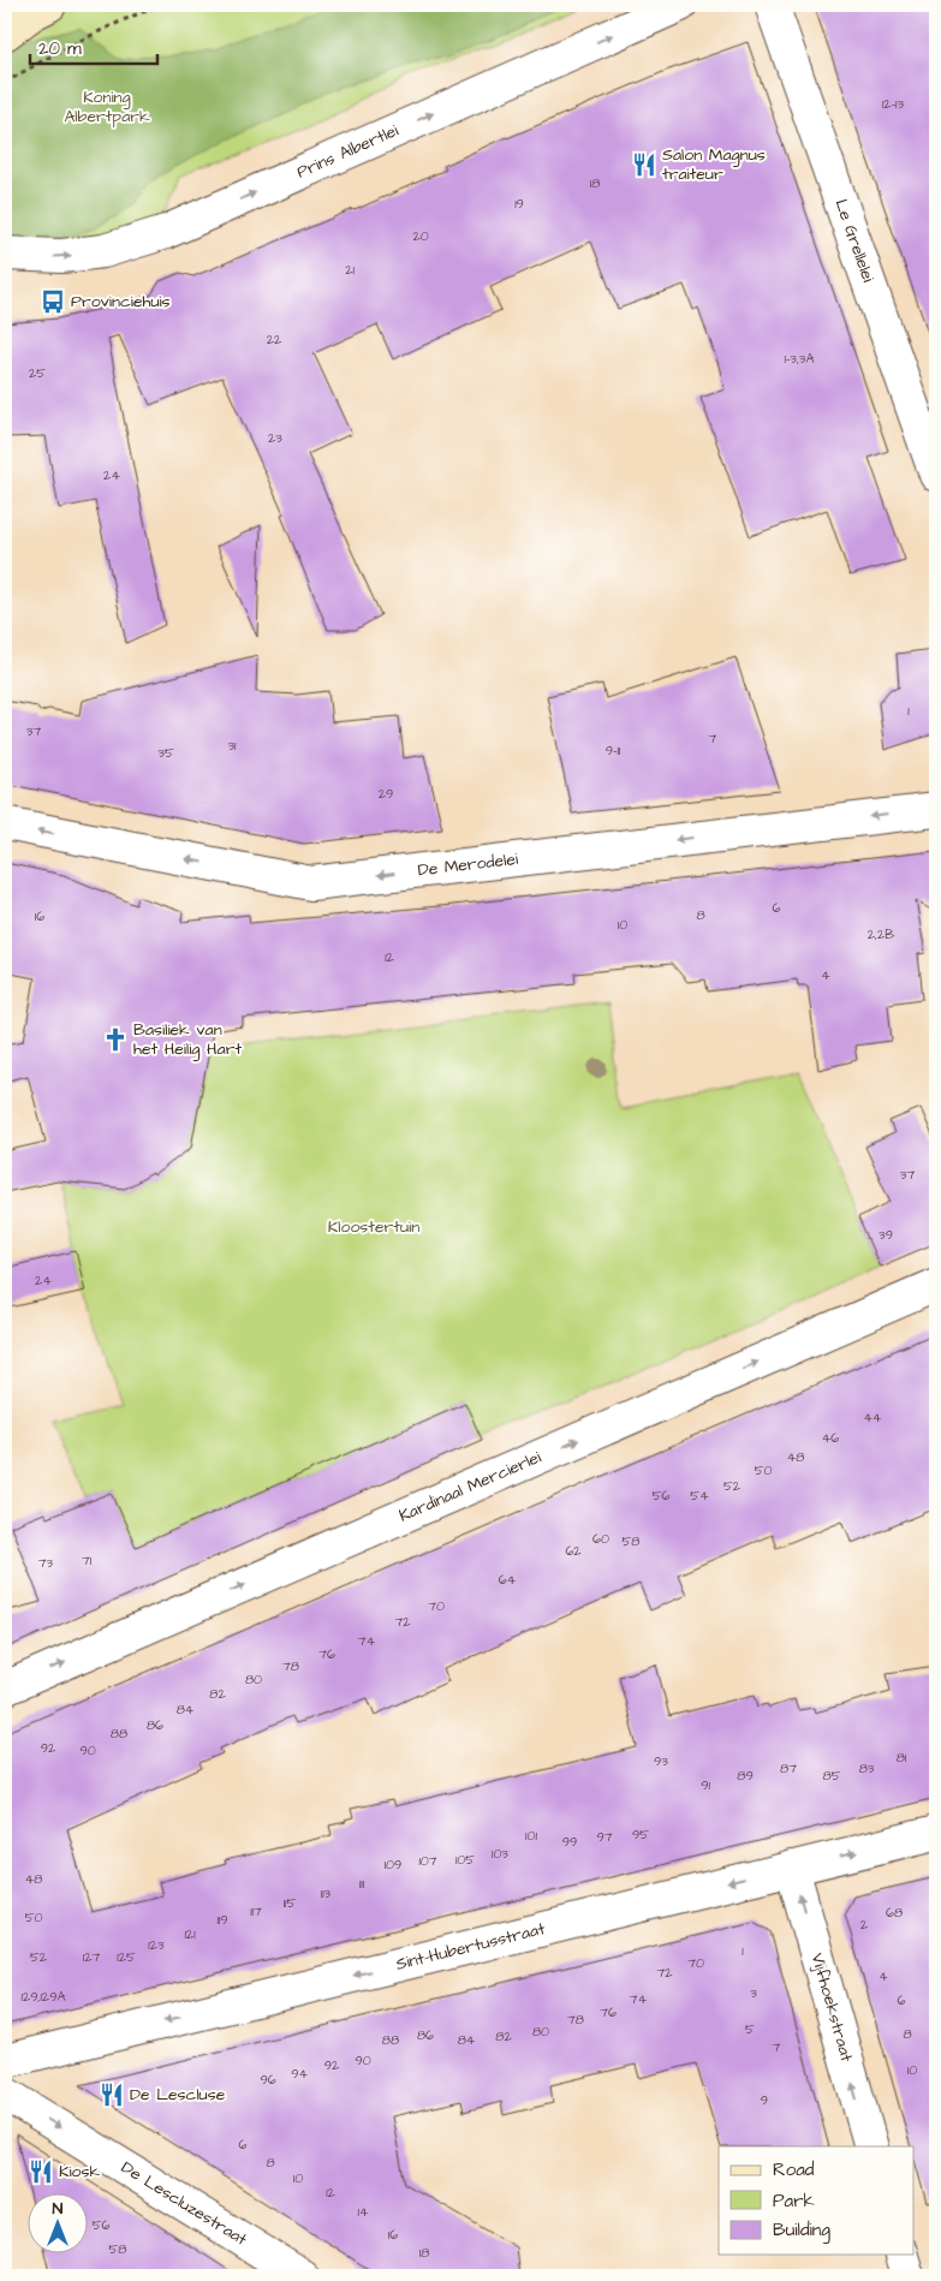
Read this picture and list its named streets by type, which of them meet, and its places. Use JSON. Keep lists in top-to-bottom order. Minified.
{"streets":{"street":["Prins Albertlei","Le Grellelei","De Merodelei","Kardinaal Mercierlei","Sint-Hubertusstraat","Vijfhoekstraat","De Lescluzestraat"]},"crossings":[["Sint-Hubertusstraat","Vijfhoekstraat"]],"one_way":["Prins Albertlei","De Merodelei","Kardinaal Mercierlei","Vijfhoekstraat","De Lescluzestraat"],"parks":["Koning Albertpark","Kloostertuin"],"places":{"restaurant":["Salon Magnus traiteur","De Lescluse","Kiosk"],"bus stop":["Provinciehuis"],"church":["Basiliek van het Heilig Hart"]},"house_numbers":["12-13","18","19","20","21","22","1-3,3A","25","23","24","1","37","7","31","9-11","35","29","6","8","16","10","2,2B","12","4","37","39","24","44","46","48","50","52","56","54","60","58","62","71","73","64","70","72","74","76","78","80","82","84","86","88","92","90","81","93","87","83","89","85","91","95","101","97","99","103","105","107","109","48","111","113","115","117","68","50","119","2","121","123","1","52","127","125","70","72","4","3","129,129A","74","6","76","78","5","80","8","86","82","88","84","7","90","92","10","94","96","9","6","8","10","12","14","56","16","58","18"],"legend":["Road","Park","Building"],"scale_bar":"20 m","north":"top"}
